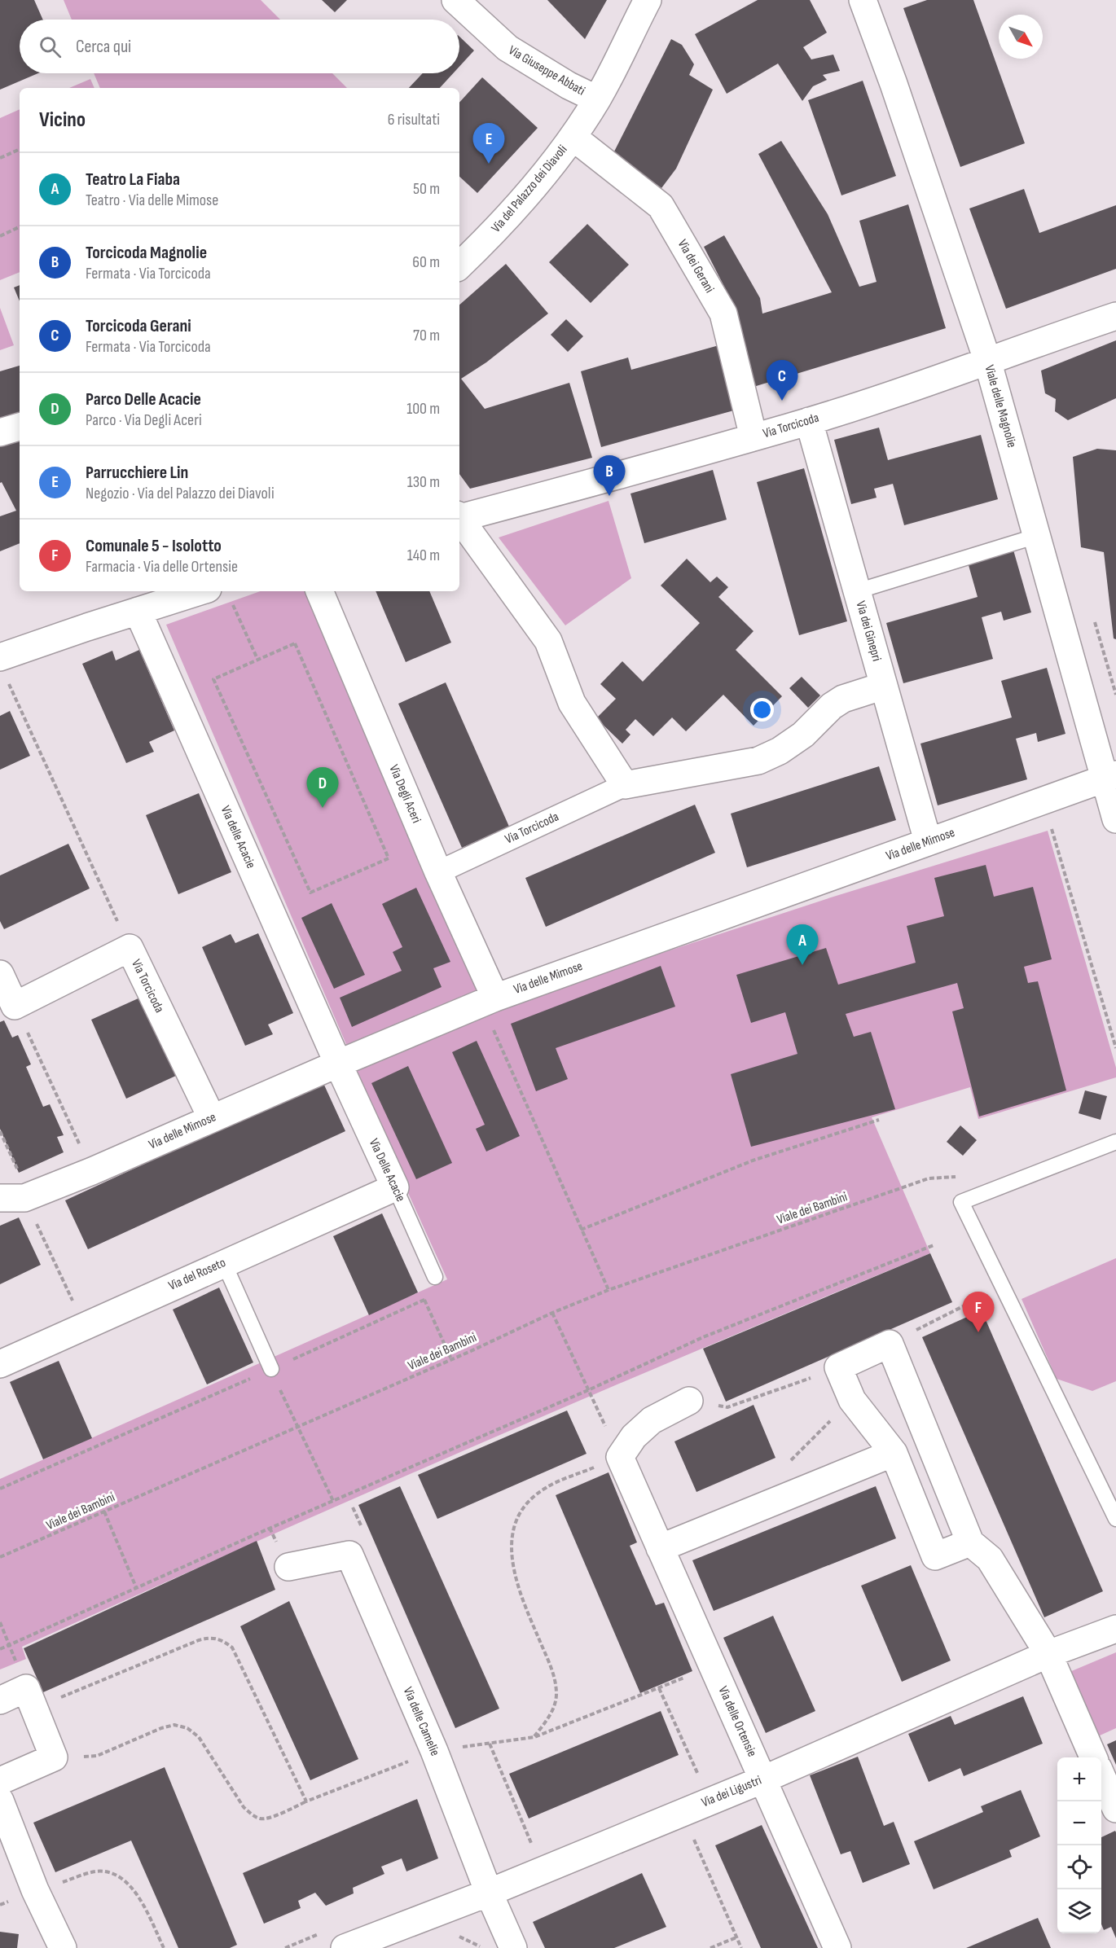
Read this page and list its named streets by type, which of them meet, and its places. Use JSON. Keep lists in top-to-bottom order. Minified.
{"streets":{"street":["Via Giuseppe Abbati","Via del Palazzo dei Diavoli","Via dei Gerani","Viale delle Magnolie","Via Torcicoda","Via dei Ginepri","Via Degli Aceri","Via delle Acacie","Via delle Mimose","Via Delle Acacie","Via del Roseto","Via delle Camelie","Via delle Ortensie","Via dei Ligustri"],"path":["Viale dei Bambini"]},"crossings":[["Via Giuseppe Abbati","Via del Palazzo dei Diavoli"],["Via del Palazzo dei Diavoli","Via dei Gerani"],["Via dei Gerani","Via Torcicoda"],["Viale delle Magnolie","Via Torcicoda"],["Viale delle Magnolie","Via delle Mimose"],["Via Torcicoda","Via dei Ginepri"],["Via Torcicoda","Via Degli Aceri"],["Via Torcicoda","Via delle Mimose"],["Via dei Ginepri","Via delle Mimose"],["Via Degli Aceri","Via delle Mimose"],["Via delle Acacie","Via delle Mimose"],["Via delle Acacie","Via Delle Acacie"],["Via delle Mimose","Via Delle Acacie"],["Via Delle Acacie","Via del Roseto"],["Via delle Camelie","Via dei Ligustri"],["Via delle Ortensie","Via dei Ligustri"]],"north":"bottom right","page":{"search":"Cerca qui","heading":["Vicino","6 risultati"],"pins":["E","C","B","D","A","F"],"list":[{"mark":"A","name":"Teatro La Fiaba","note":"Teatro · Via delle Mimose","value":"50 m"},{"mark":"B","name":"Torcicoda Magnolie","note":"Fermata · Via Torcicoda","value":"60 m"},{"mark":"C","name":"Torcicoda Gerani","note":"Fermata · Via Torcicoda","value":"70 m"},{"mark":"D","name":"Parco Delle Acacie","note":"Parco · Via Degli Aceri","value":"100 m"},{"mark":"E","name":"Parrucchiere Lin","note":"Negozio · Via del Palazzo dei Diavoli","value":"130 m"},{"mark":"F","name":"Comunale 5 - Isolotto","note":"Farmacia · Via delle Ortensie","value":"140 m"}],"map_buttons":["+","−"]}}
